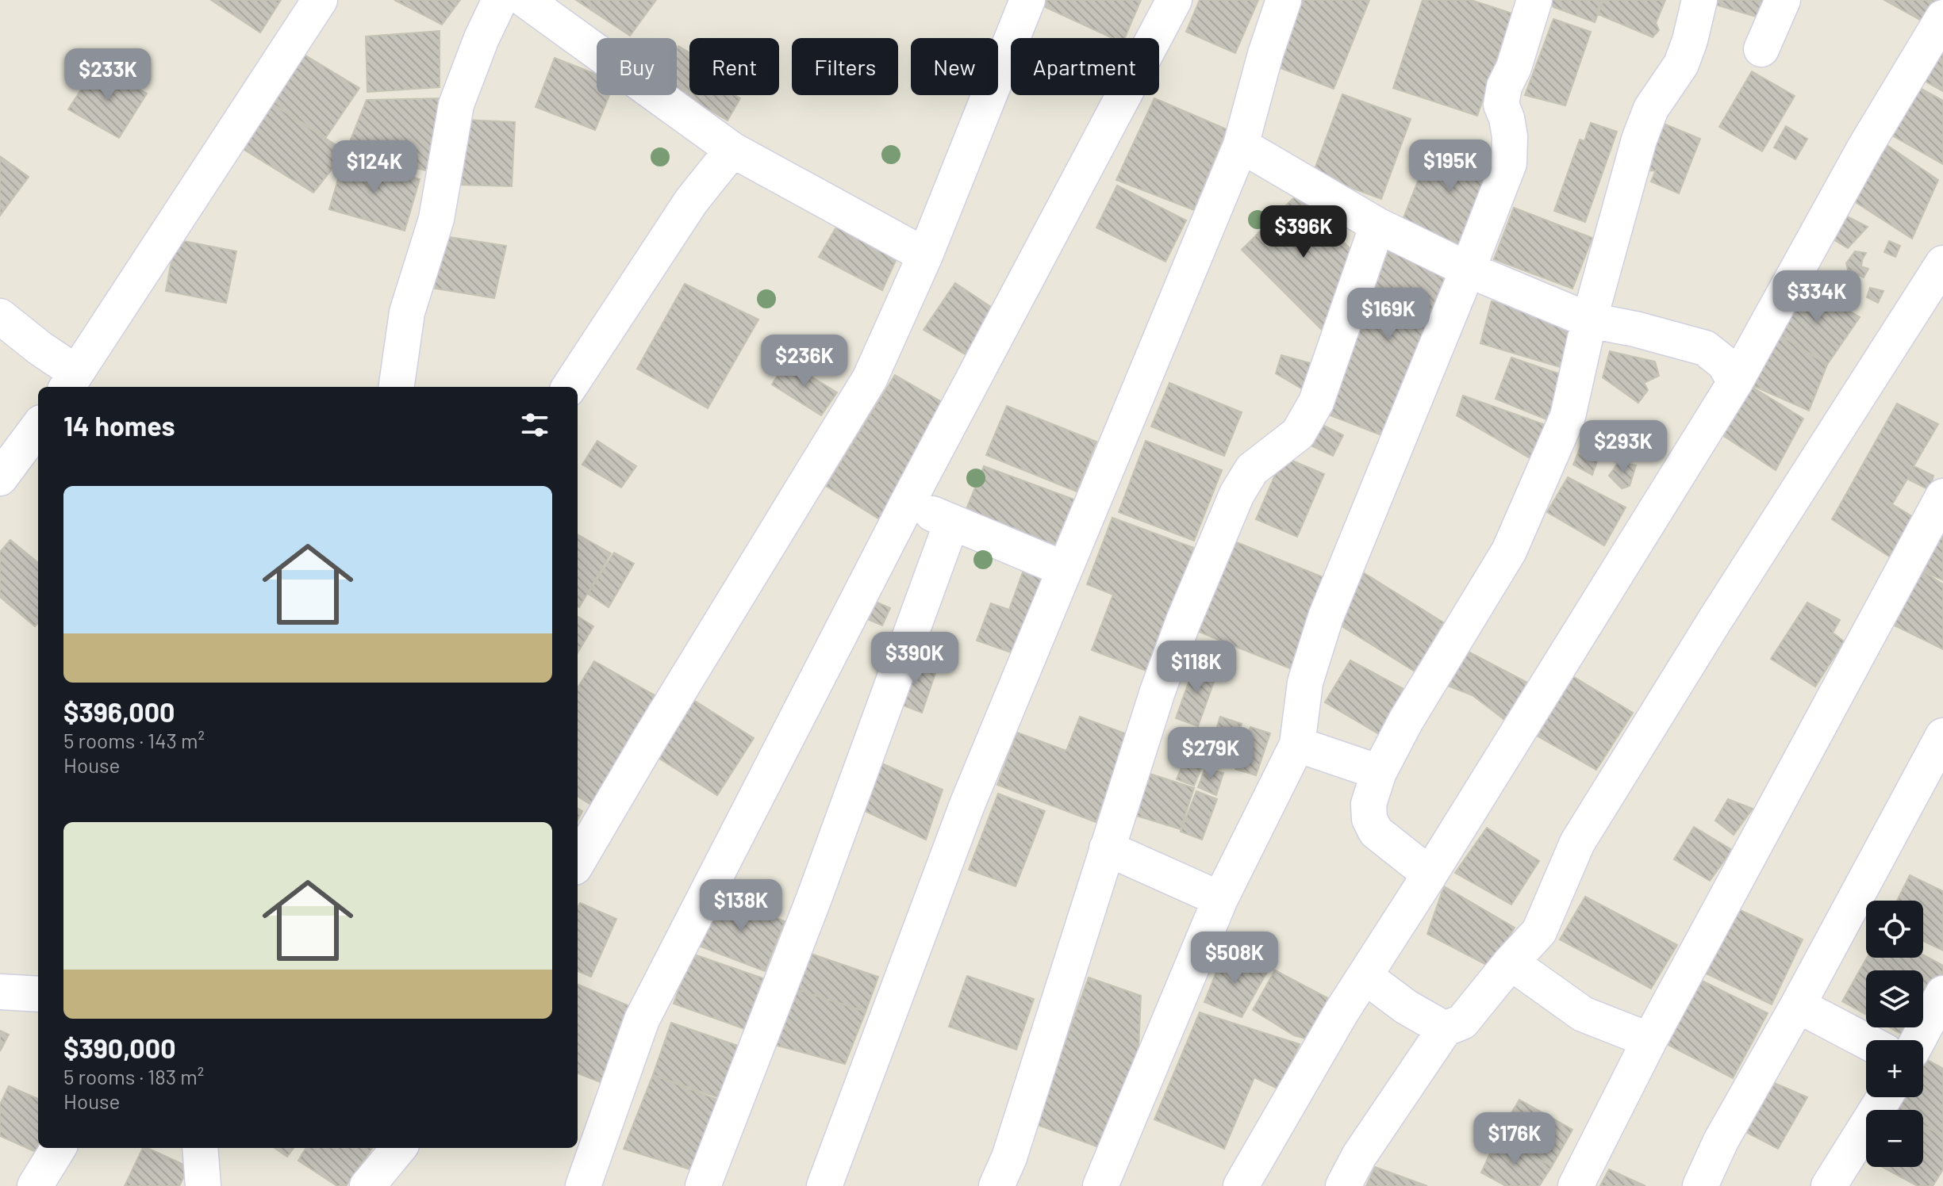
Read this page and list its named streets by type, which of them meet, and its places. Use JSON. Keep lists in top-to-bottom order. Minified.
{"page":{"chip":["Buy","Rent","Filters","New","Apartment"],"price":["$233K","$195K","$124K","$396K","$334K","$169K","$236K","$293K","$390K","$118K","$279K","$138K","$508K","$176K"],"heading":"14 homes","list":[{"name":"$396,000","note":"5 rooms · 143 m² · House"},{"name":"$390,000","note":"5 rooms · 183 m² · House"}],"map_buttons":["+","−"]}}
